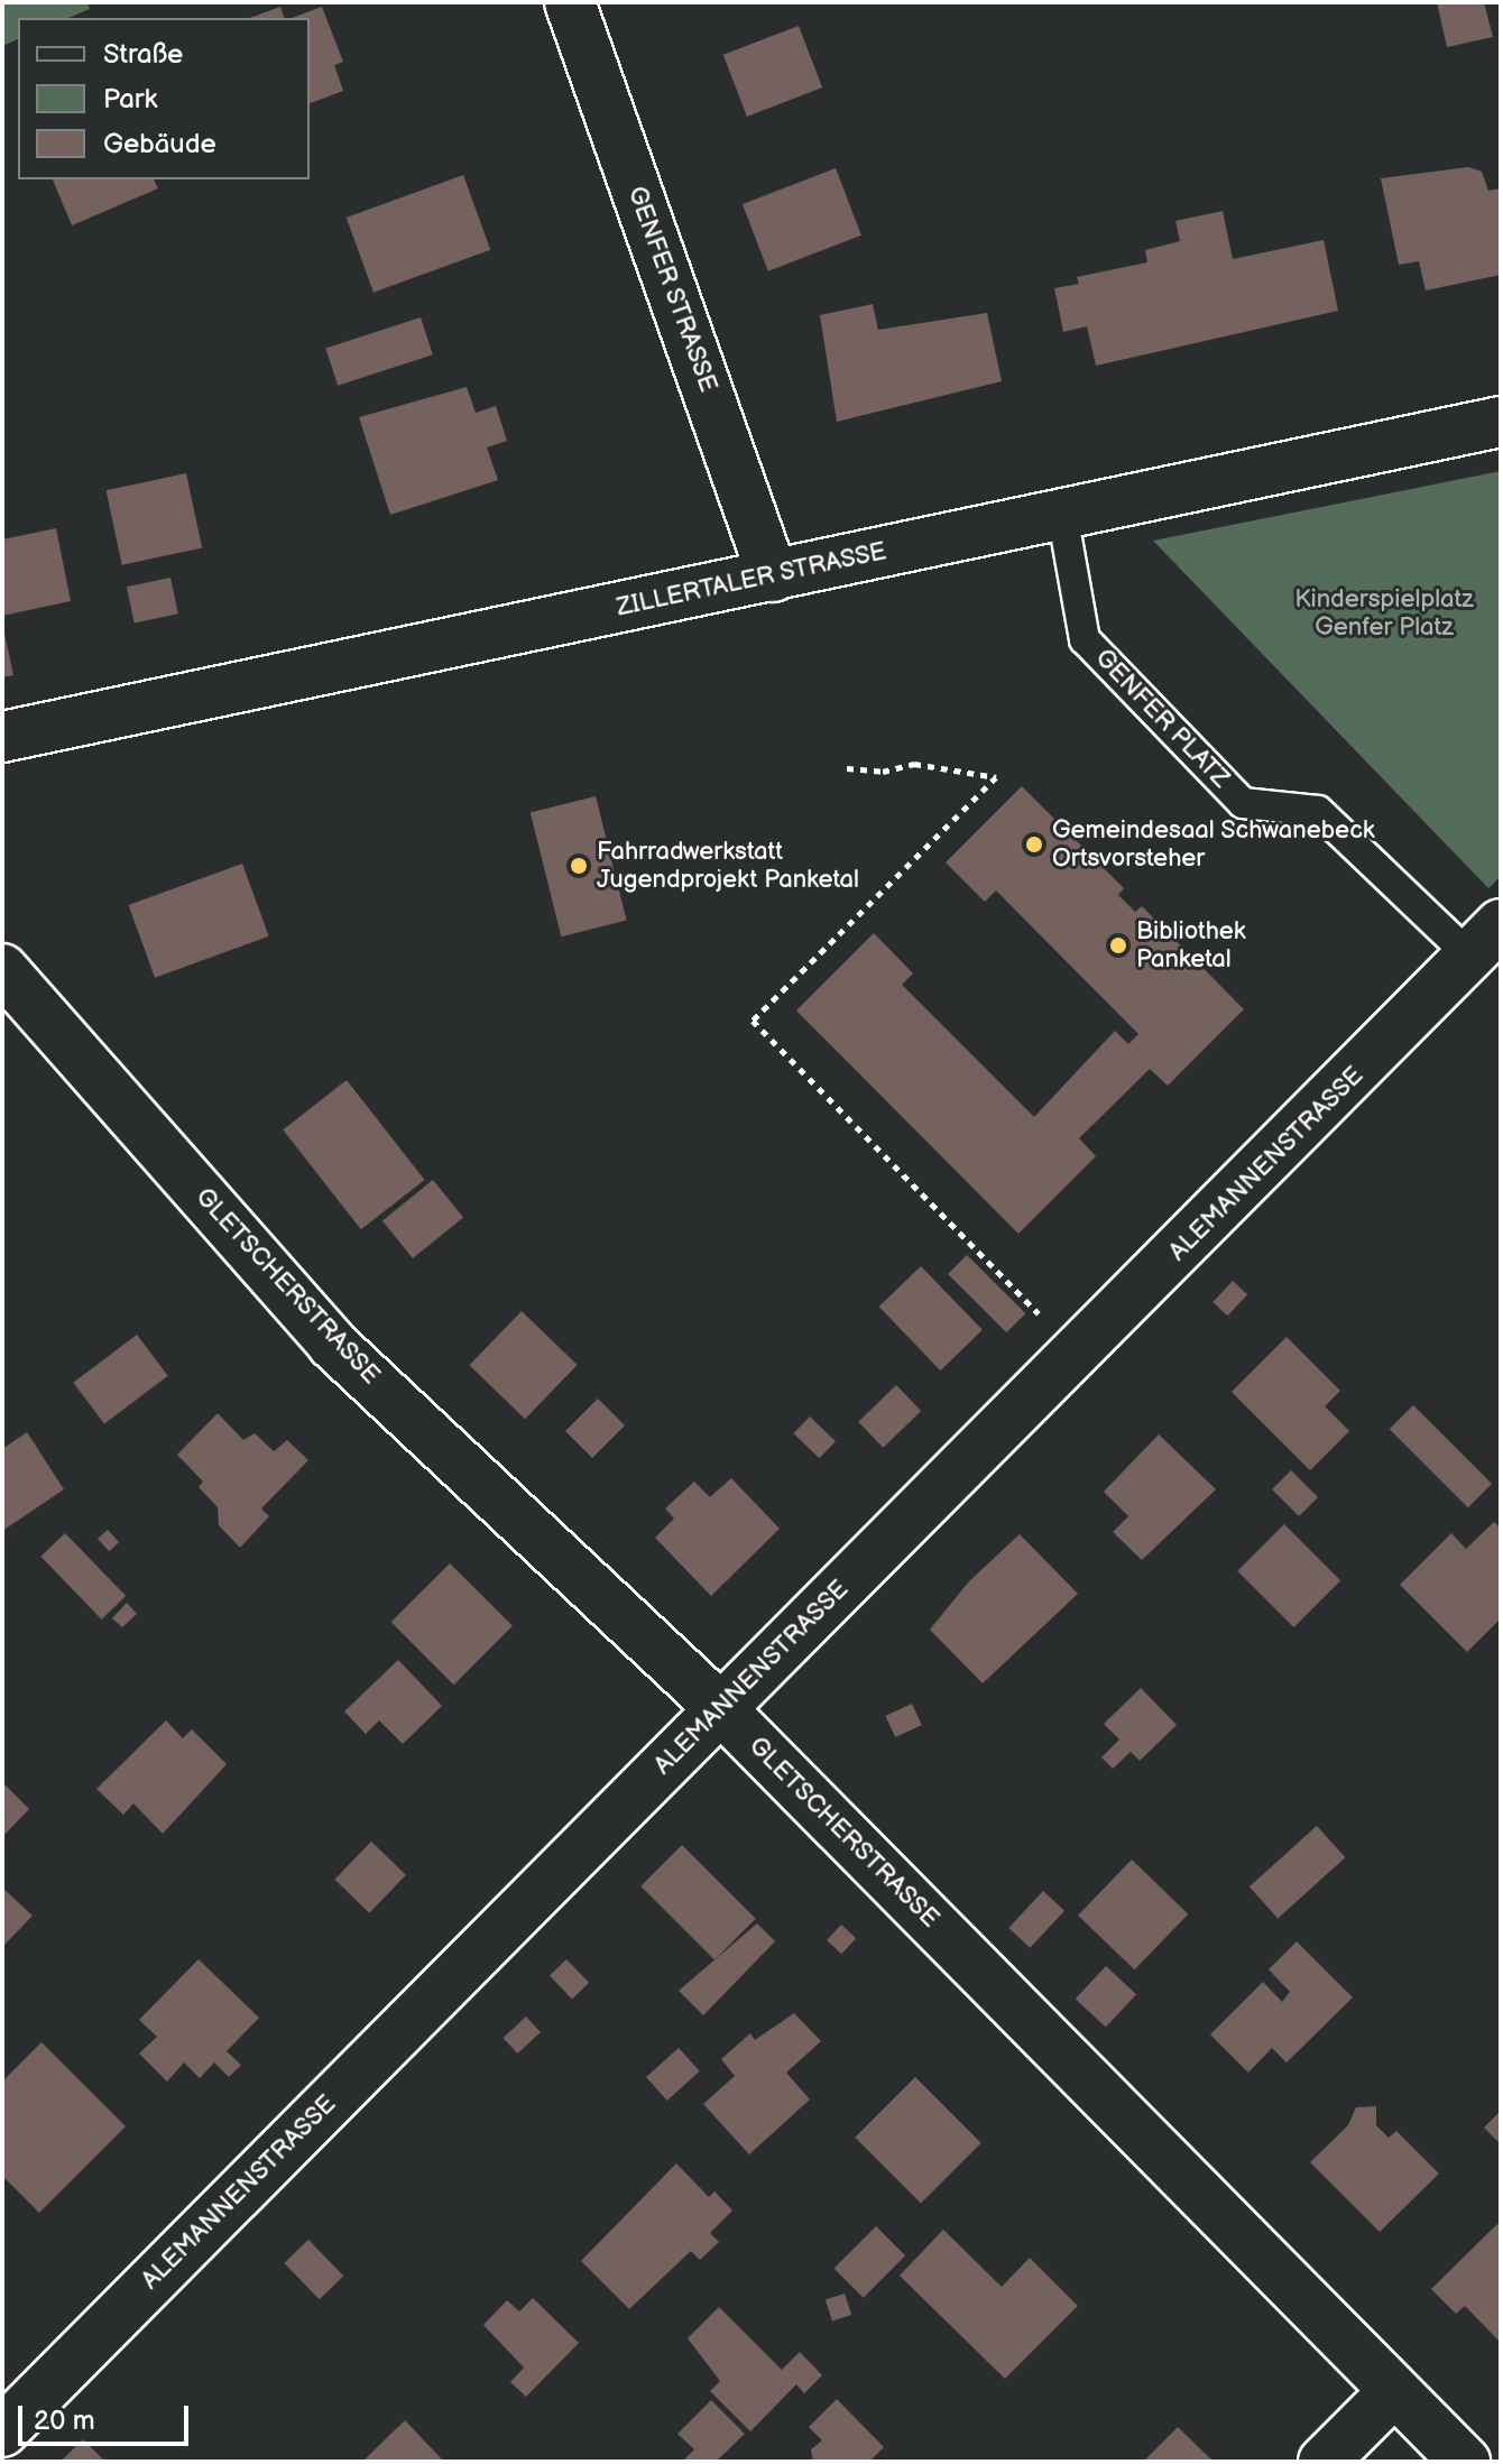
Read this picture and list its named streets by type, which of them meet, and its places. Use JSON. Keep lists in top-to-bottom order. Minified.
{"streets":{"street":["GENFER STRASSE","ZILLERTALER STRASSE","ALEMANNENSTRASSE","GLETSCHERSTRASSE"],"lane":["GENFER PLATZ"]},"crossings":[["GENFER STRASSE","ZILLERTALER STRASSE"],["ZILLERTALER STRASSE","GENFER PLATZ"],["GENFER PLATZ","ALEMANNENSTRASSE"],["ALEMANNENSTRASSE","GLETSCHERSTRASSE"]],"parks":["Kinderspielplatz Genfer Platz"],"places":["Gemeindesaal Schwanebeck Ortsvorsteher","Fahrradwerkstatt Jugendprojekt Panketal","Bibliothek Panketal"],"legend":["Straße","Park","Gebäude"],"scale_bar":"20 m"}
